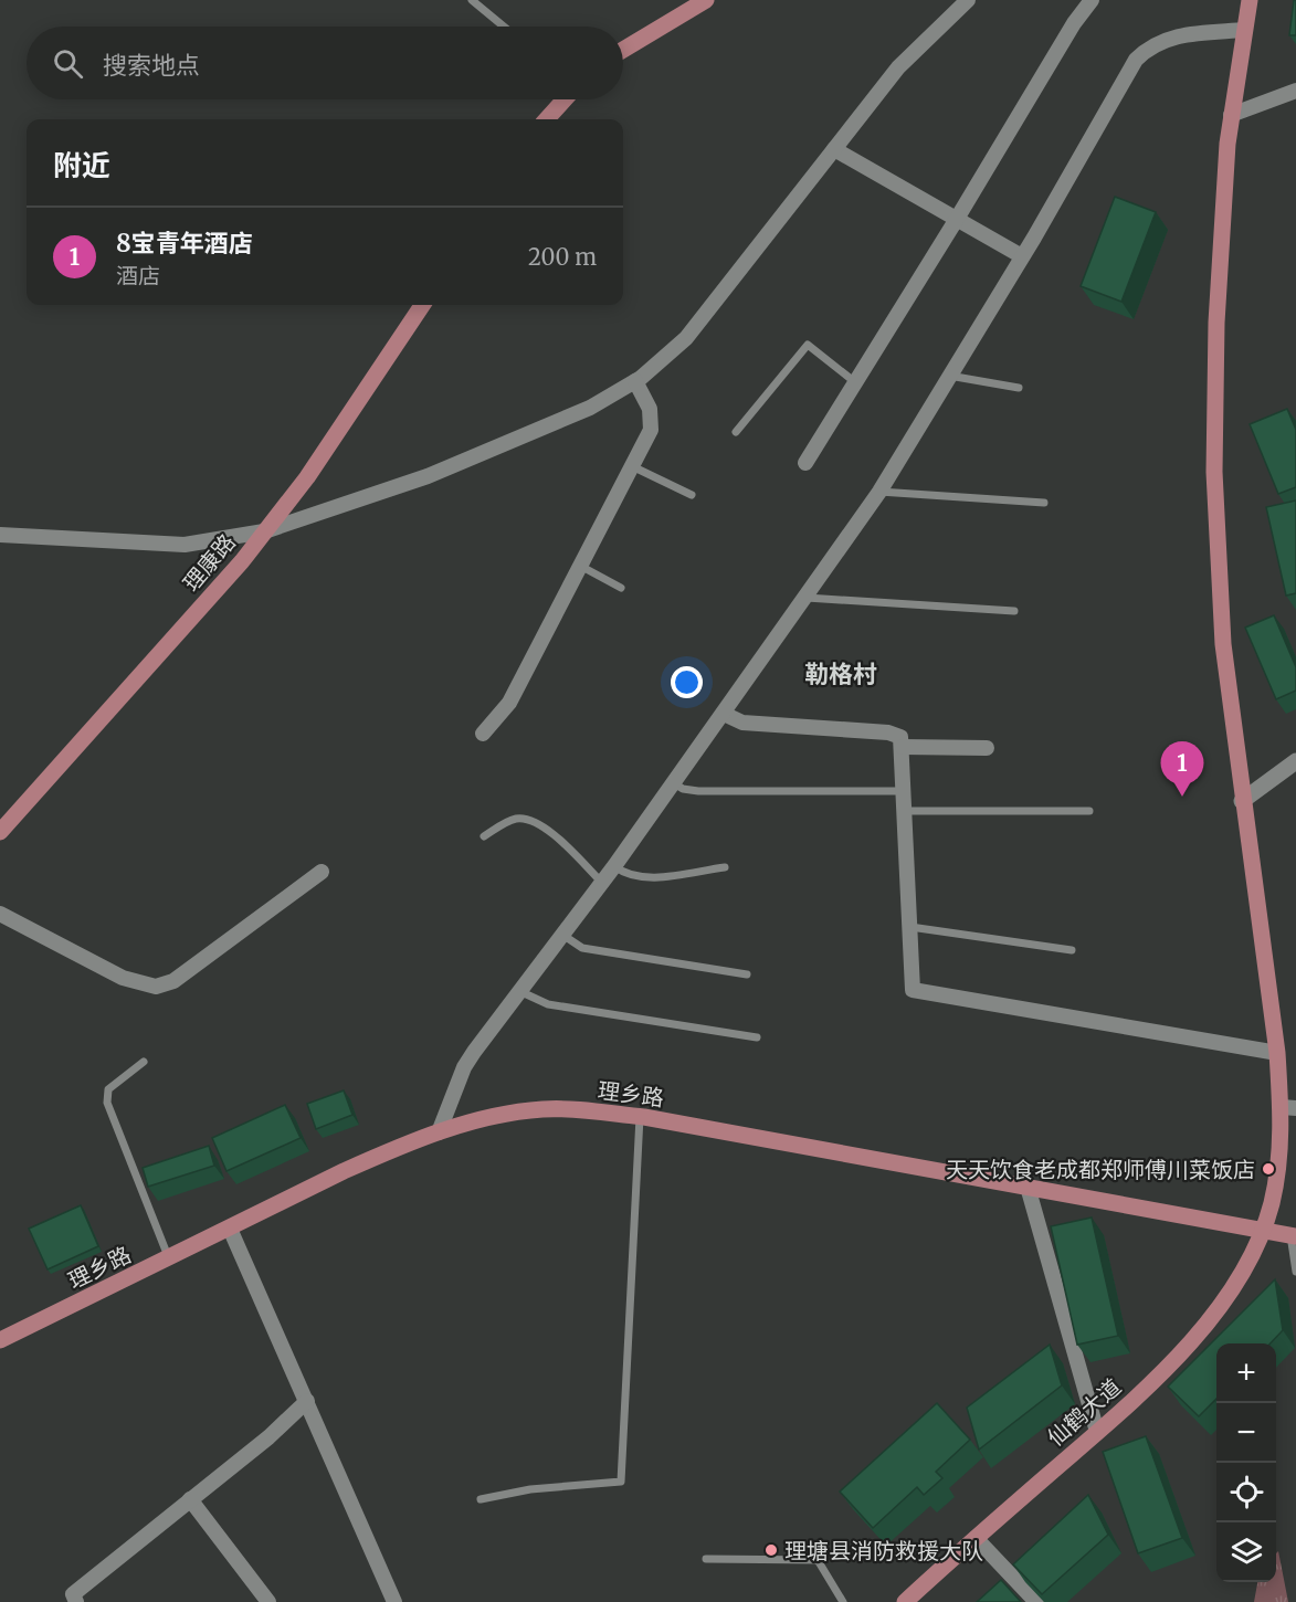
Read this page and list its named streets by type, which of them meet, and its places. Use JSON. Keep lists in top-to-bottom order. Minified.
{"streets":{"main road":["理康路","理乡路","仙鹤大道"]},"crossings":[["理乡路","仙鹤大道"]],"districts":["勒格村"],"places":["天天饮食老成都郑师傅川菜饭店","理塘县消防救援大队"],"page":{"search":"搜索地点","heading":"附近","list":[{"mark":"1","name":"8宝青年酒店","note":"酒店","value":"200 m"}],"pins":"1","map_buttons":["+","−"]}}
